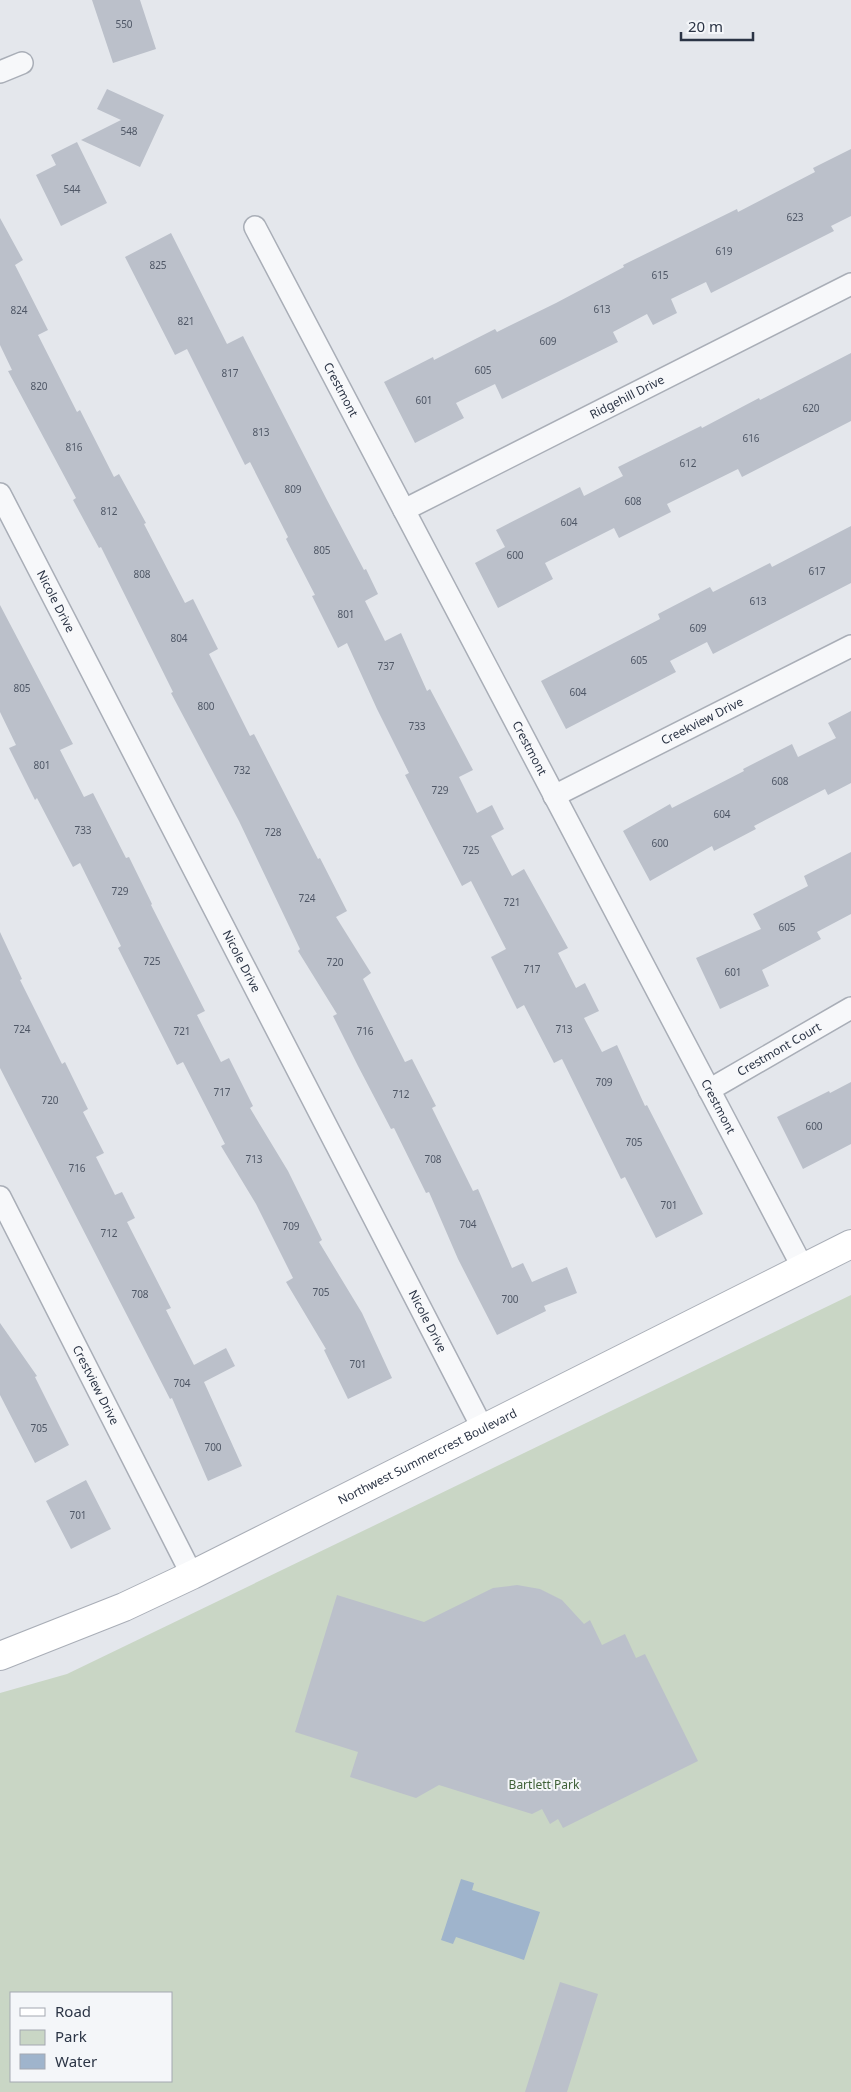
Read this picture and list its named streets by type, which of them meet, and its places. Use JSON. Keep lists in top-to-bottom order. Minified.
{"streets":{"street":["Crestmont","Ridgehill Drive","Nicole Drive","Creekview Drive","Crestmont Court","Crestview Drive","Northwest Summercrest Boulevard"]},"crossings":[["Crestmont","Ridgehill Drive"],["Crestmont","Creekview Drive"],["Crestmont","Crestmont Court"],["Crestmont","Northwest Summercrest Boulevard"],["Nicole Drive","Northwest Summercrest Boulevard"],["Crestview Drive","Northwest Summercrest Boulevard"]],"parks":["Bartlett Park"],"house_numbers":["550","548","544","623","619","825","615","613","824","821","609","605","817","820","601","620","813","616","816","612","809","608","812","604","805","600","617","808","613","801","609","804","605","737","805","604","800","733","801","732","608","729","604","733","728","600","725","729","724","721","605","725","720","717","601","724","713","721","716","709","717","712","720","600","705","713","708","716","701","704","709","712","705","708","700","701","704","705","700","701"],"legend":["Road","Park","Water"],"scale_bar":"20 m"}
